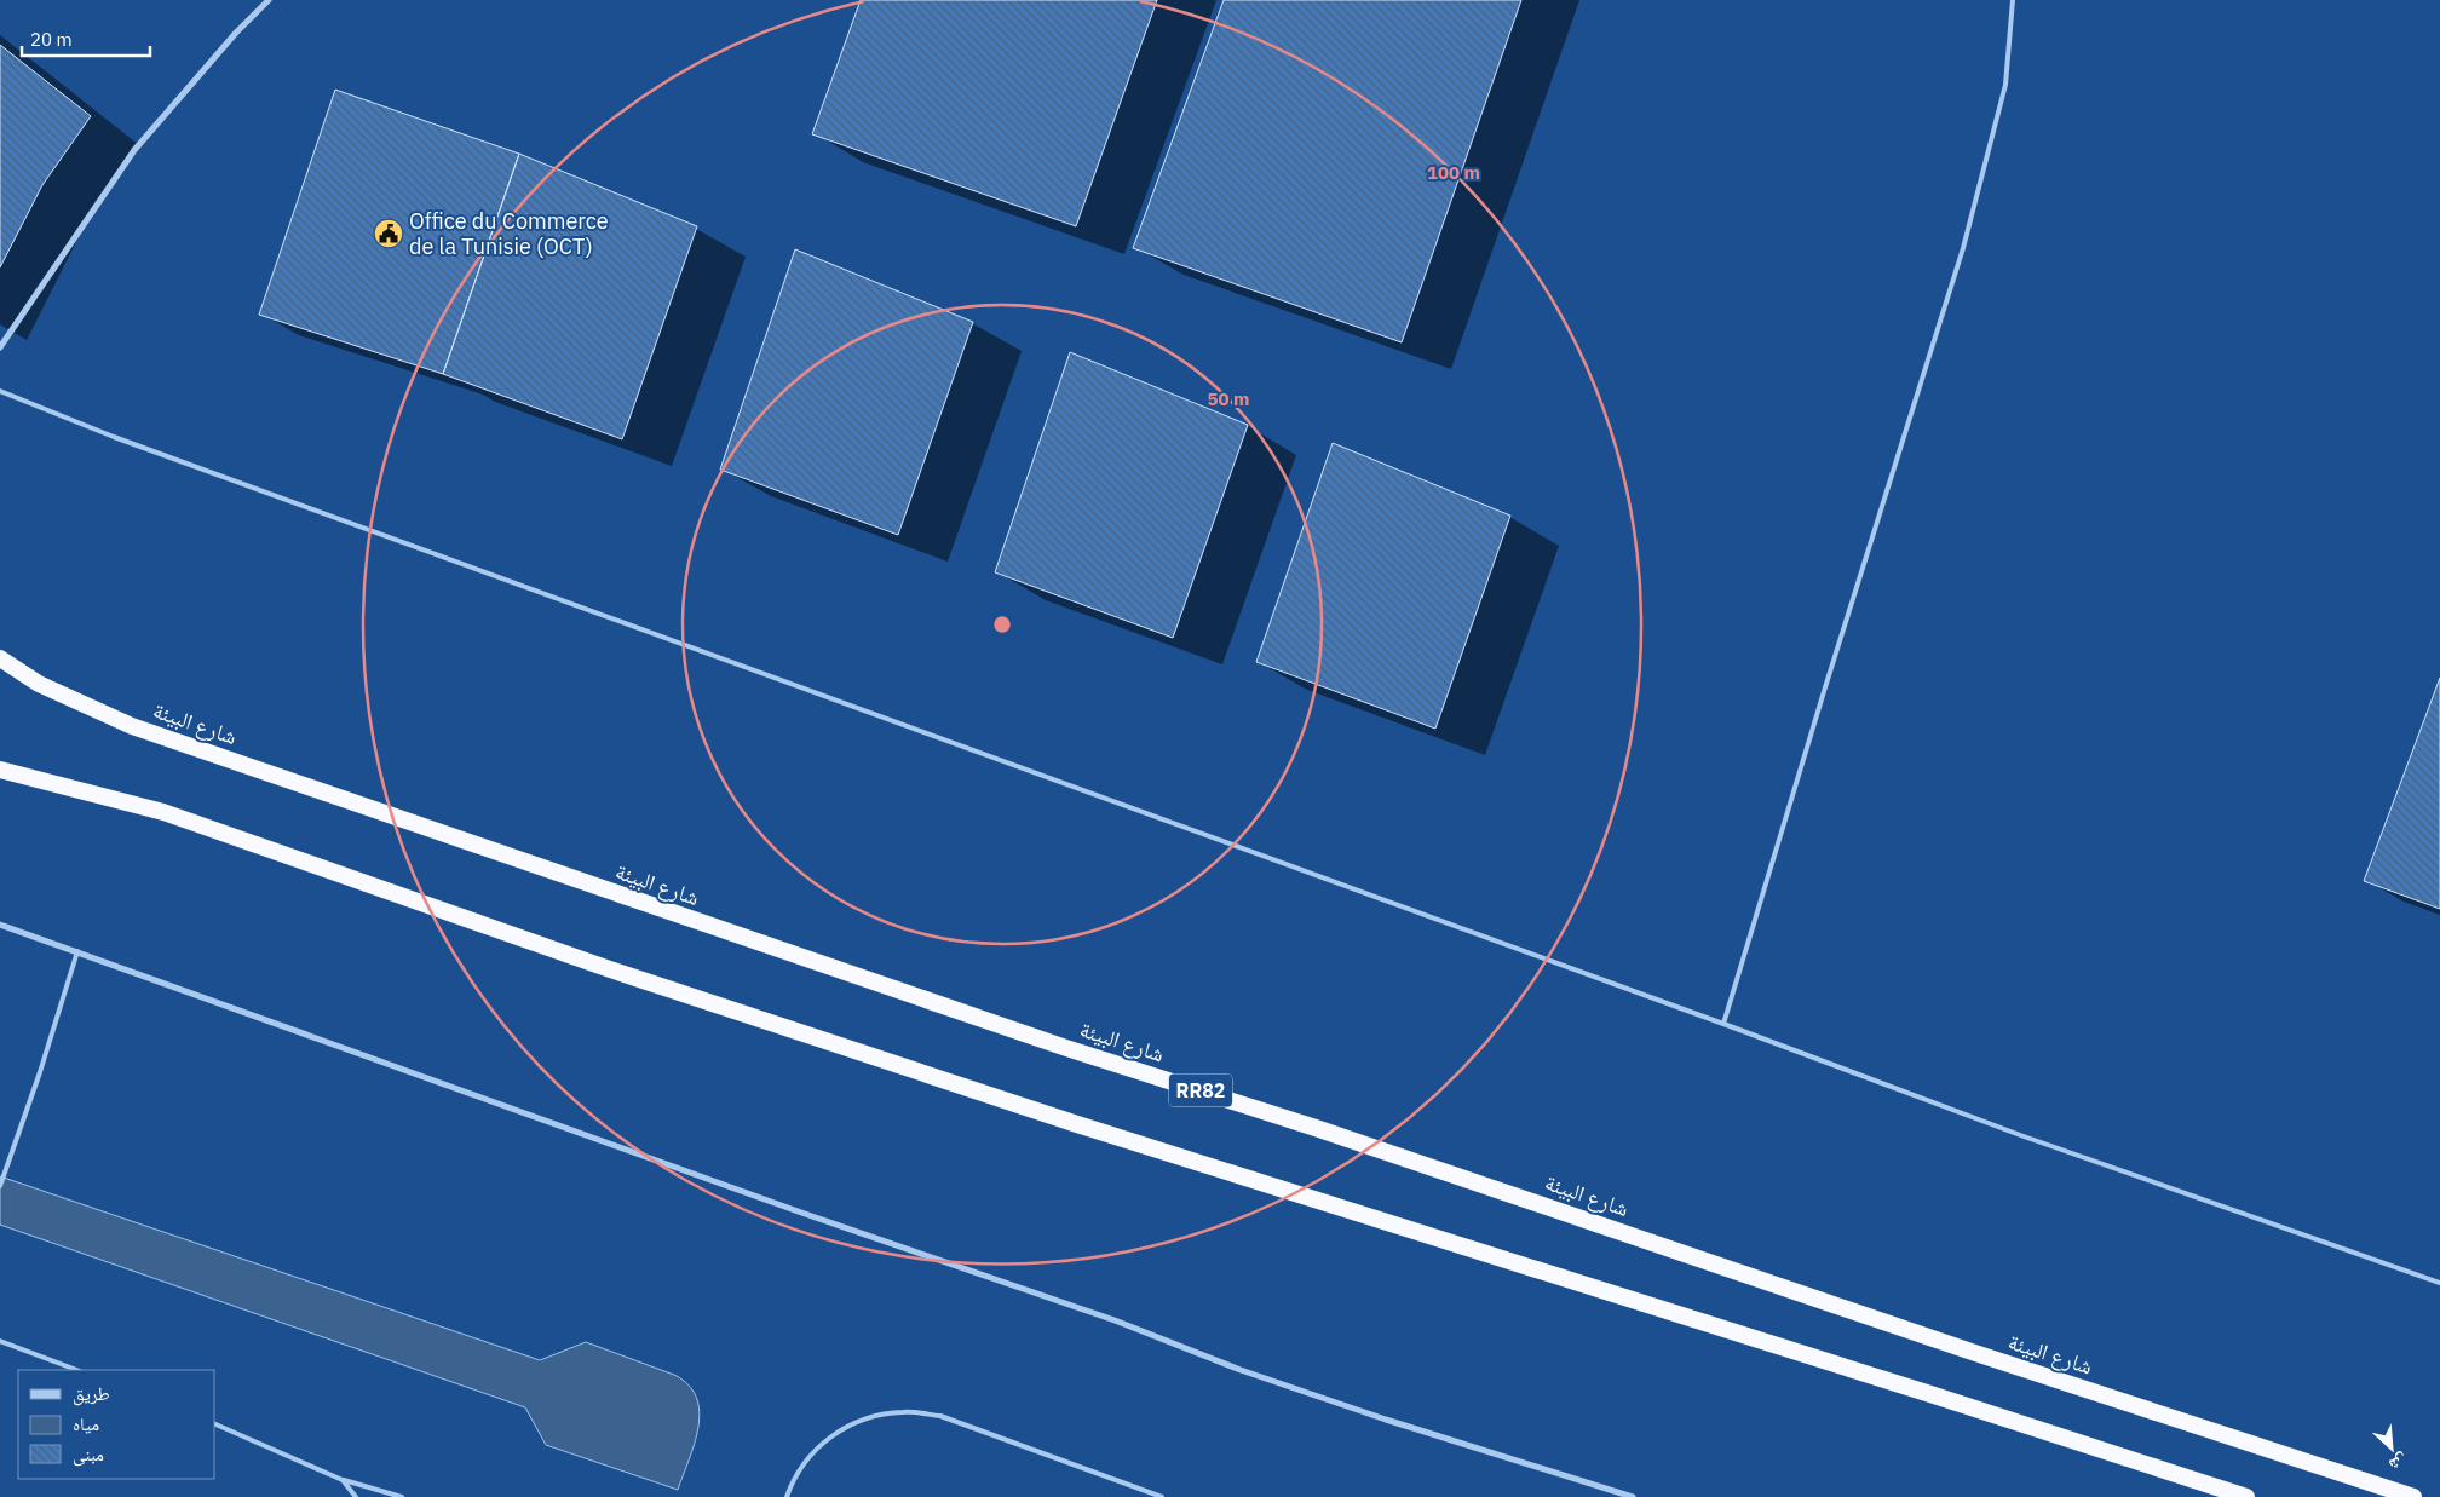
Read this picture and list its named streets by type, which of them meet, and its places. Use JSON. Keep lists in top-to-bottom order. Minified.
{"streets":{"highway":["شارع البيئة","RR82"]},"places":{"public building":["Office du Commerce de la Tunisie (OCT)"]},"legend":["طريق","مياه","مبنى"],"scale_bar":"20 m","north":"bottom right","rings":["100 m","50 m"]}
